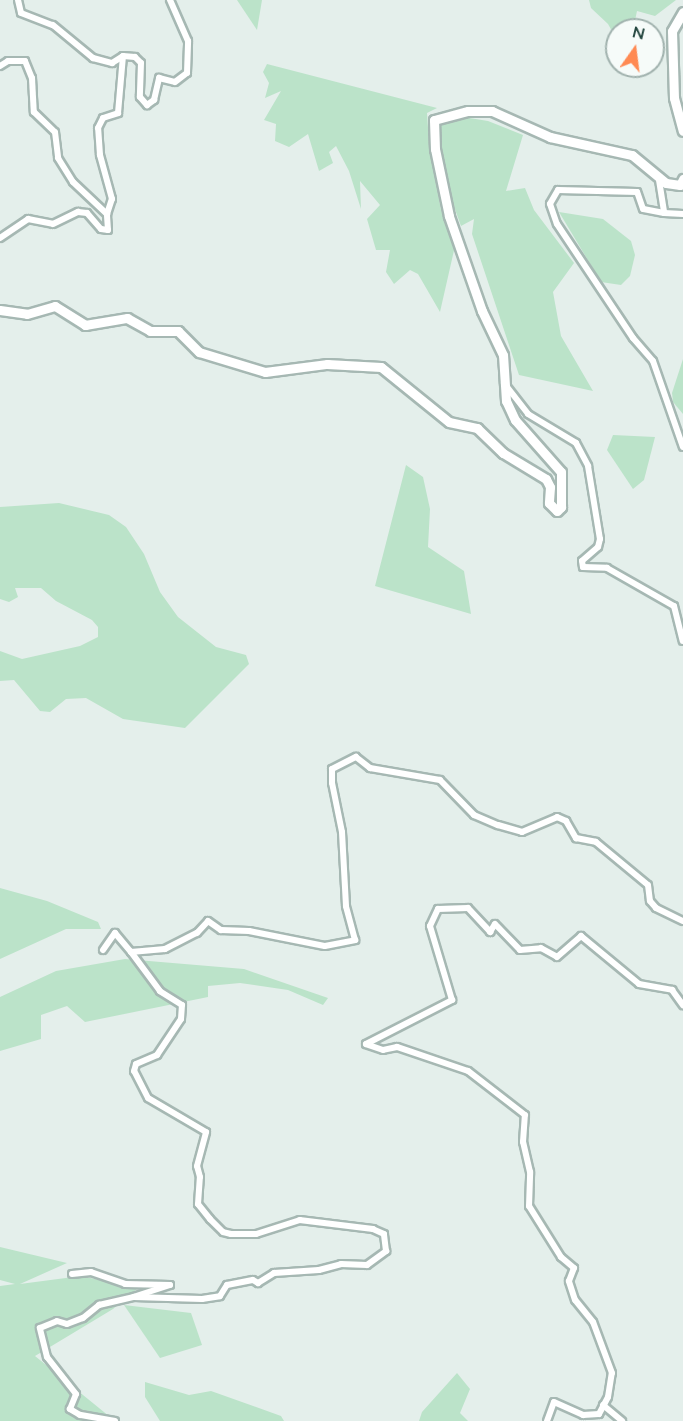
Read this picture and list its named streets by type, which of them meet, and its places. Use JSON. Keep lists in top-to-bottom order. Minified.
{"north":"top"}
